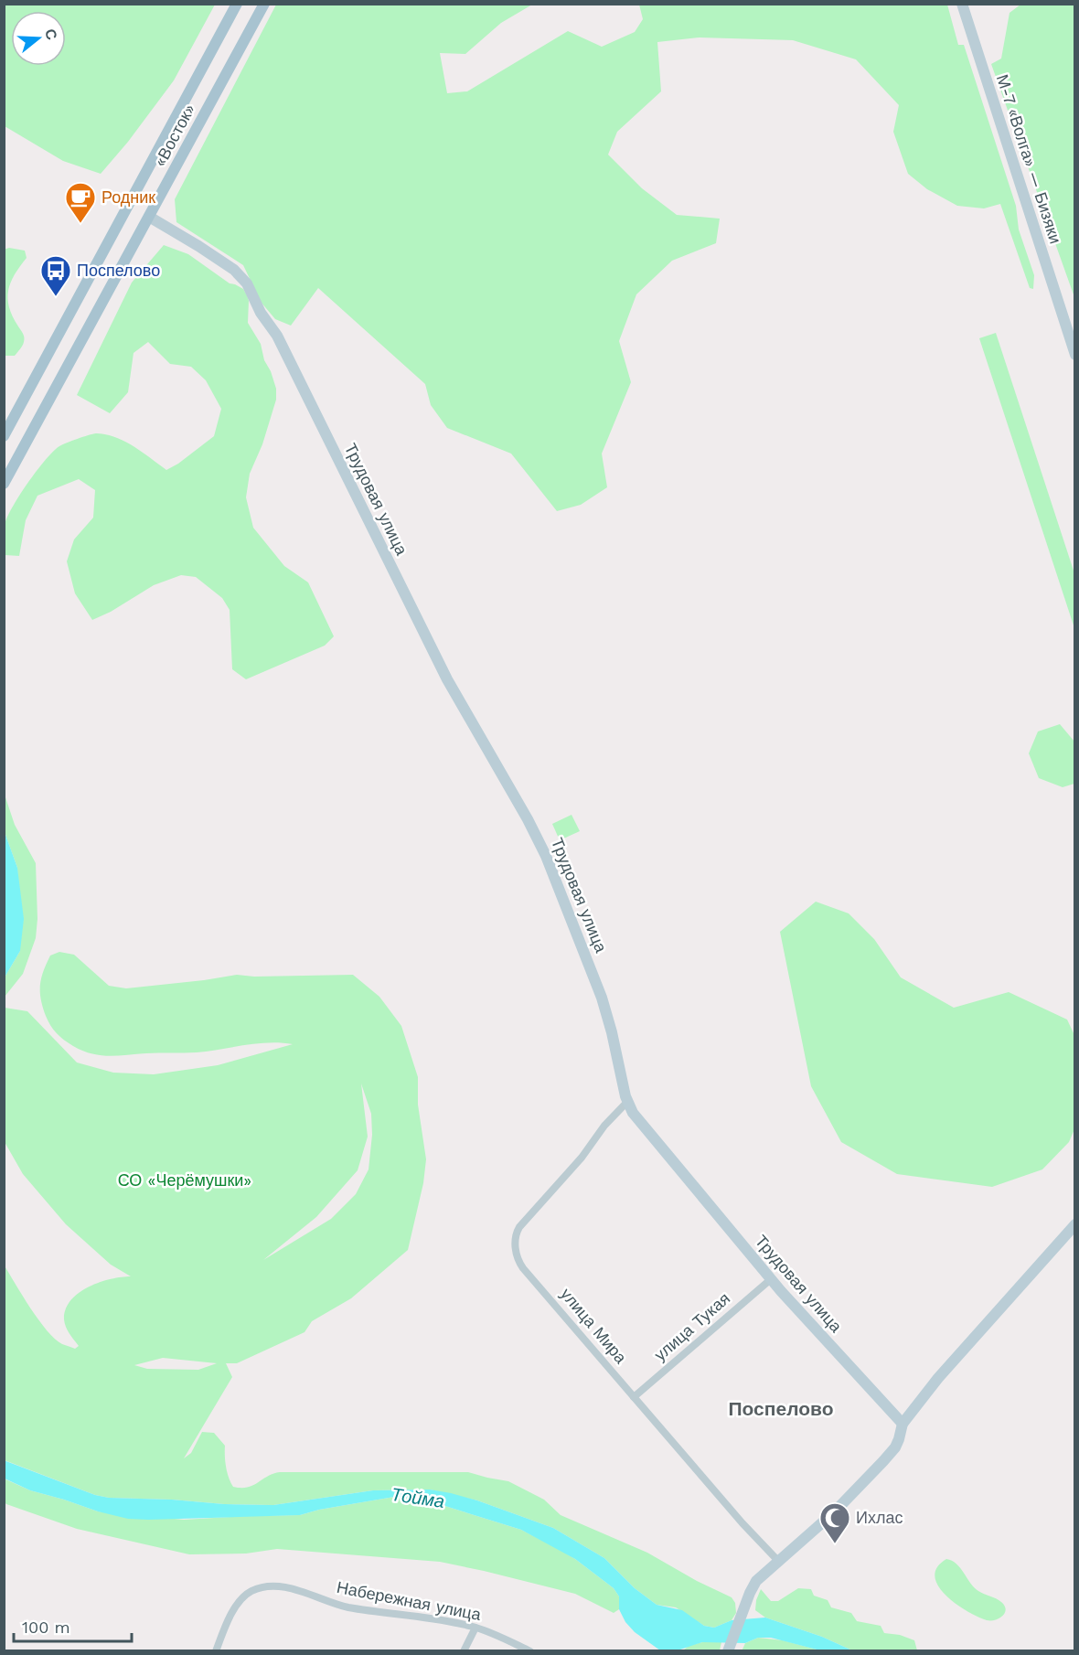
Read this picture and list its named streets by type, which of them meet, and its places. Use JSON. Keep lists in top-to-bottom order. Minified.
{"streets":{"main road":["«Восток»"],"street":["М-7 «Волга» — Бизяки","Трудовая улица","улица Мира","улица Тукая","Набережная улица"]},"crossings":[["«Восток»","Трудовая улица"],["Трудовая улица","улица Мира"],["Трудовая улица","улица Тукая"],["улица Мира","улица Тукая"]],"districts":["Поспелово"],"water":["Тойма"],"parks":["СО «Черёмушки»"],"places":{"cafe":["Родник"],"bus stop":["Поспелово"],"mosque":["Ихлас"]},"scale_bar":"100 m","north":"right"}
